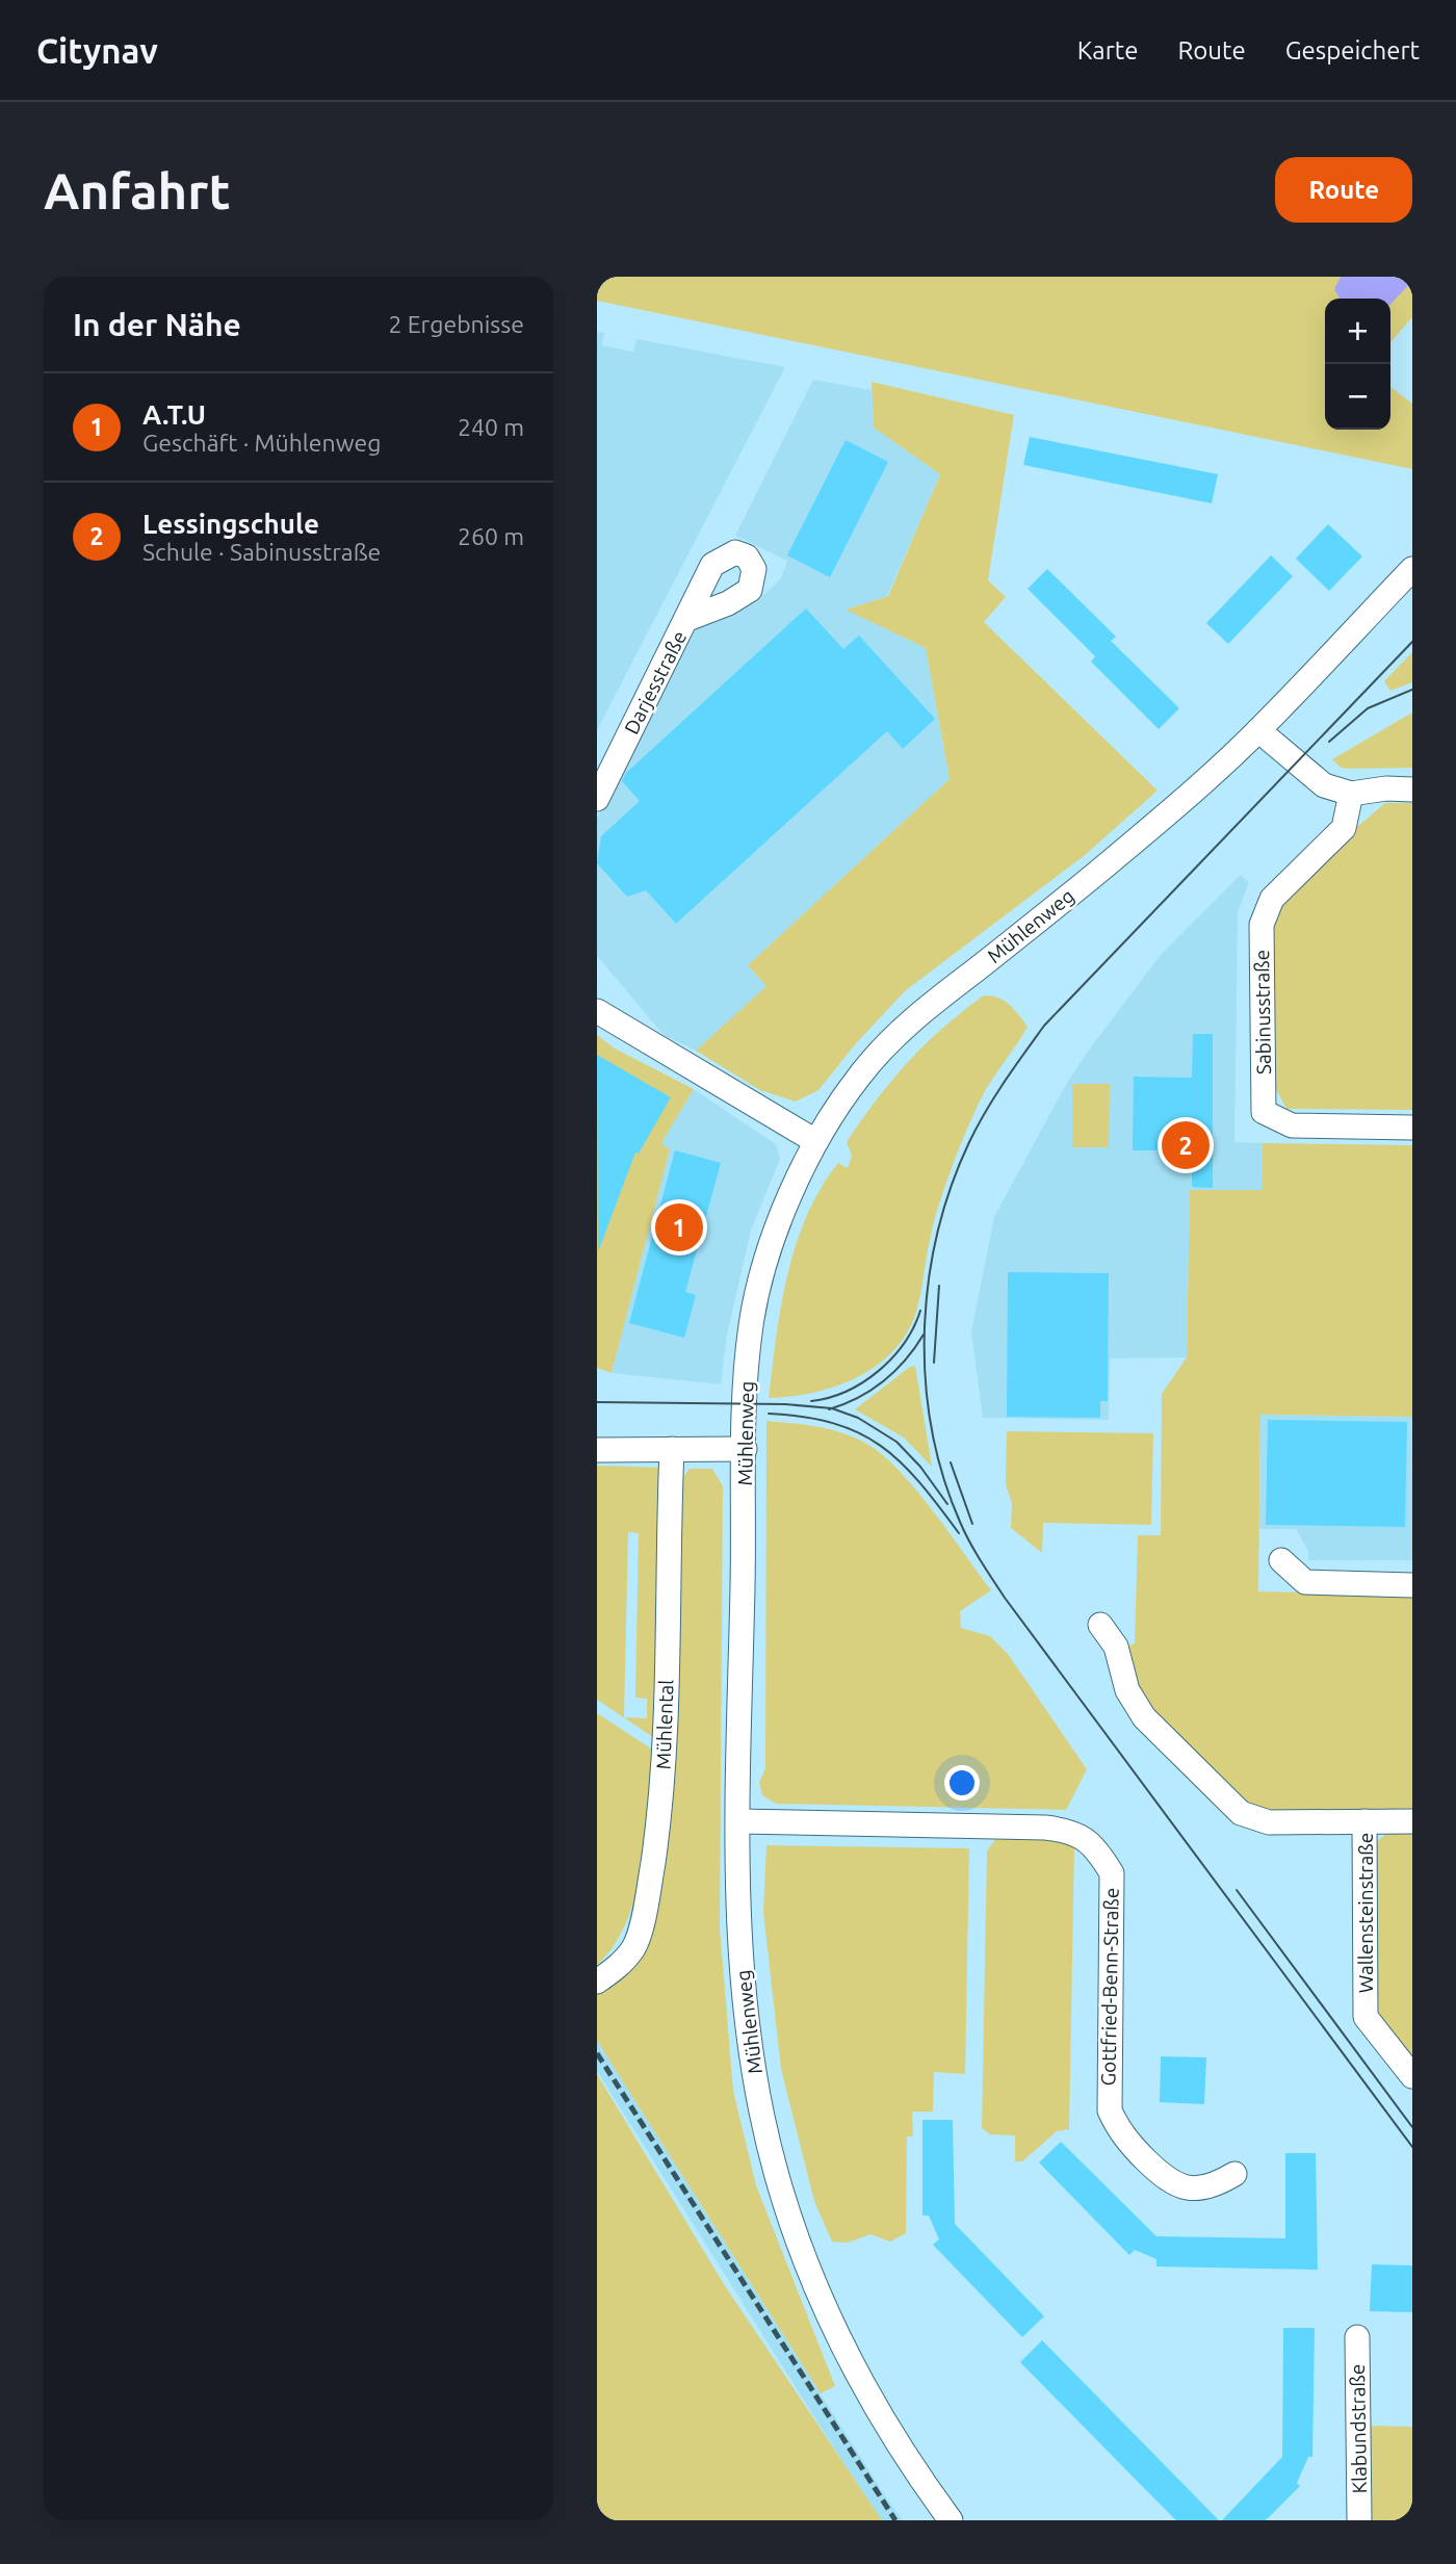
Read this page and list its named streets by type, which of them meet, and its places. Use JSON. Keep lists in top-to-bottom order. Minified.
{"streets":{"street":["Darjesstraße","Mühlenweg","Sabinusstraße","Mühlental","Wallensteinstraße","Gottfried-Benn-Straße","Klabundstraße"]},"crossings":[["Mühlenweg","Gottfried-Benn-Straße"]],"page":{"header":"Citynav","nav":["Karte","Route","Gespeichert"],"buttons":"Route","title":"Anfahrt","heading":["In der Nähe","2 Ergebnisse"],"map_buttons":["+","−"],"list":[{"mark":"1","name":"A.T.U","note":"Geschäft · Mühlenweg","value":"240 m"},{"mark":"2","name":"Lessingschule","note":"Schule · Sabinusstraße","value":"260 m"}],"pins":["2","1"]}}
